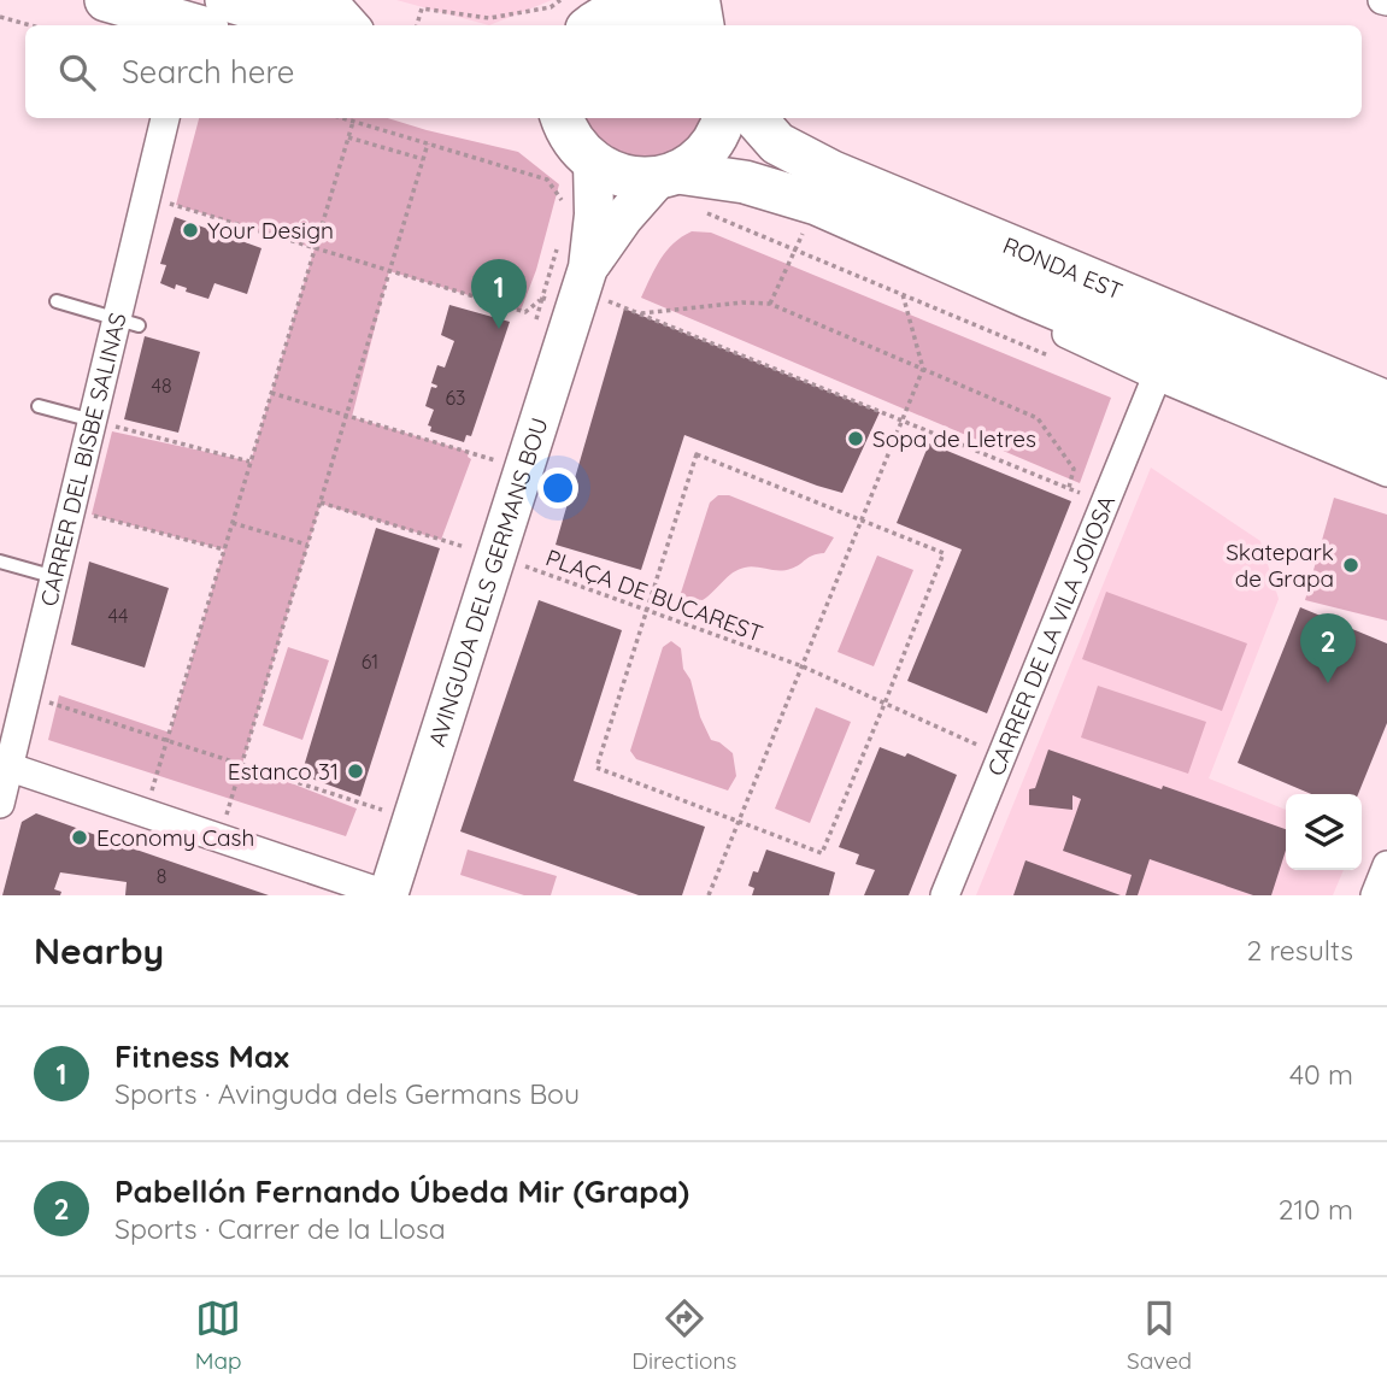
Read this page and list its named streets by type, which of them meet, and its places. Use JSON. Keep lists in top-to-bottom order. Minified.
{"streets":{"main road":["RONDA EST"],"street":["CARRER DEL BISBE SALINAS","AVINGUDA DELS GERMANS BOU","CARRER DE LA VILA JOIOSA"],"path":["PLAÇA DE BUCAREST"]},"crossings":[["RONDA EST","AVINGUDA DELS GERMANS BOU"],["RONDA EST","CARRER DE LA VILA JOIOSA"],["AVINGUDA DELS GERMANS BOU","PLAÇA DE BUCAREST"],["PLAÇA DE BUCAREST","CARRER DE LA VILA JOIOSA"]],"places":["Your Design","Sopa de Lletres","Skatepark de Grapa","Estanco 31","Economy Cash"],"house_numbers":["48","63","44","61","8"],"page":{"search":"Search here","pins":["1","2"],"heading":["Nearby","2 results"],"list":[{"mark":"1","name":"Fitness Max","note":"Sports · Avinguda dels Germans Bou","value":"40 m"},{"mark":"2","name":"Pabellón Fernando Úbeda Mir (Grapa)","note":"Sports · Carrer de la Llosa","value":"210 m"}],"nav":["Map","Directions","Saved"]}}
